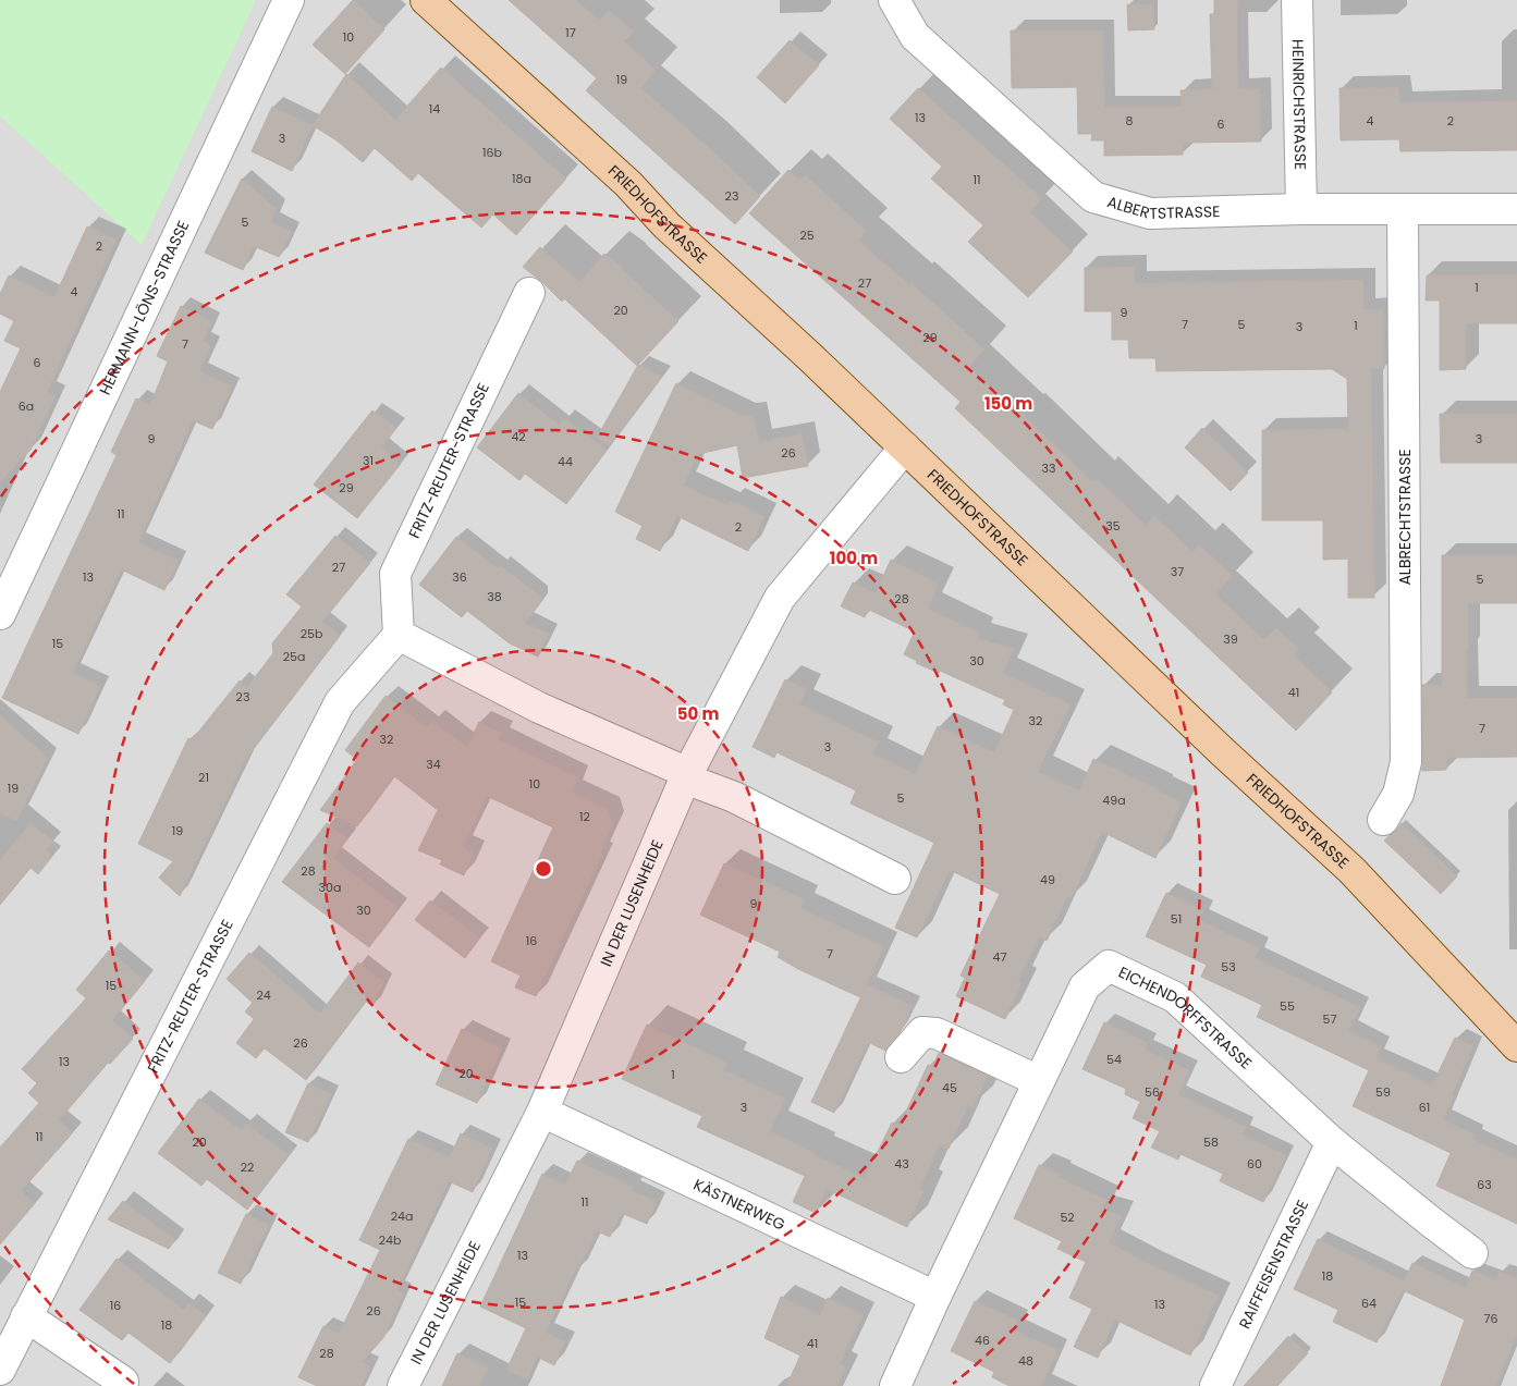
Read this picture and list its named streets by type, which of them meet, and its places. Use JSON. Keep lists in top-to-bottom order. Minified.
{"streets":{"main road":["FRIEDHOFSTRASSE"],"street":["HEINRICHSTRASSE","ALBERTSTRASSE","HERMANN-LÖNS-STRASSE","FRITZ-REUTER-STRASSE","ALBRECHTSTRASSE","IN DER LUSENHEIDE","EICHENDORFFSTRASSE","KÄSTNERWEG","RAIFFEISENSTRASSE"]},"crossings":[["HEINRICHSTRASSE","ALBERTSTRASSE"],["ALBERTSTRASSE","ALBRECHTSTRASSE"],["FRIEDHOFSTRASSE","IN DER LUSENHEIDE"],["IN DER LUSENHEIDE","KÄSTNERWEG"],["EICHENDORFFSTRASSE","KÄSTNERWEG"],["EICHENDORFFSTRASSE","RAIFFEISENSTRASSE"]],"house_numbers":["17","10","19","14","13","8","4","2","6","3","16b","18a","11","23","5","25","2","27","1","4","20","9","7","5","1","3","29","7","6","6a","42","9","3","26","31","44","33","29","11","35","2","27","37","13","36","5","38","28","25b","39","15","25a","30","41","23","32","7","32","3","34","21","10","19","5","49a","12","19","28","49","30a","9","30","51","16","7","47","53","15","24","55","57","26","54","13","20","1","45","56","59","3","61","11","20","58","43","60","22","63","11","24a","52","24b","13","18","15","64","13","16","26","76","18","46","41","28","48"],"rings":["150 m","100 m","50 m"]}
